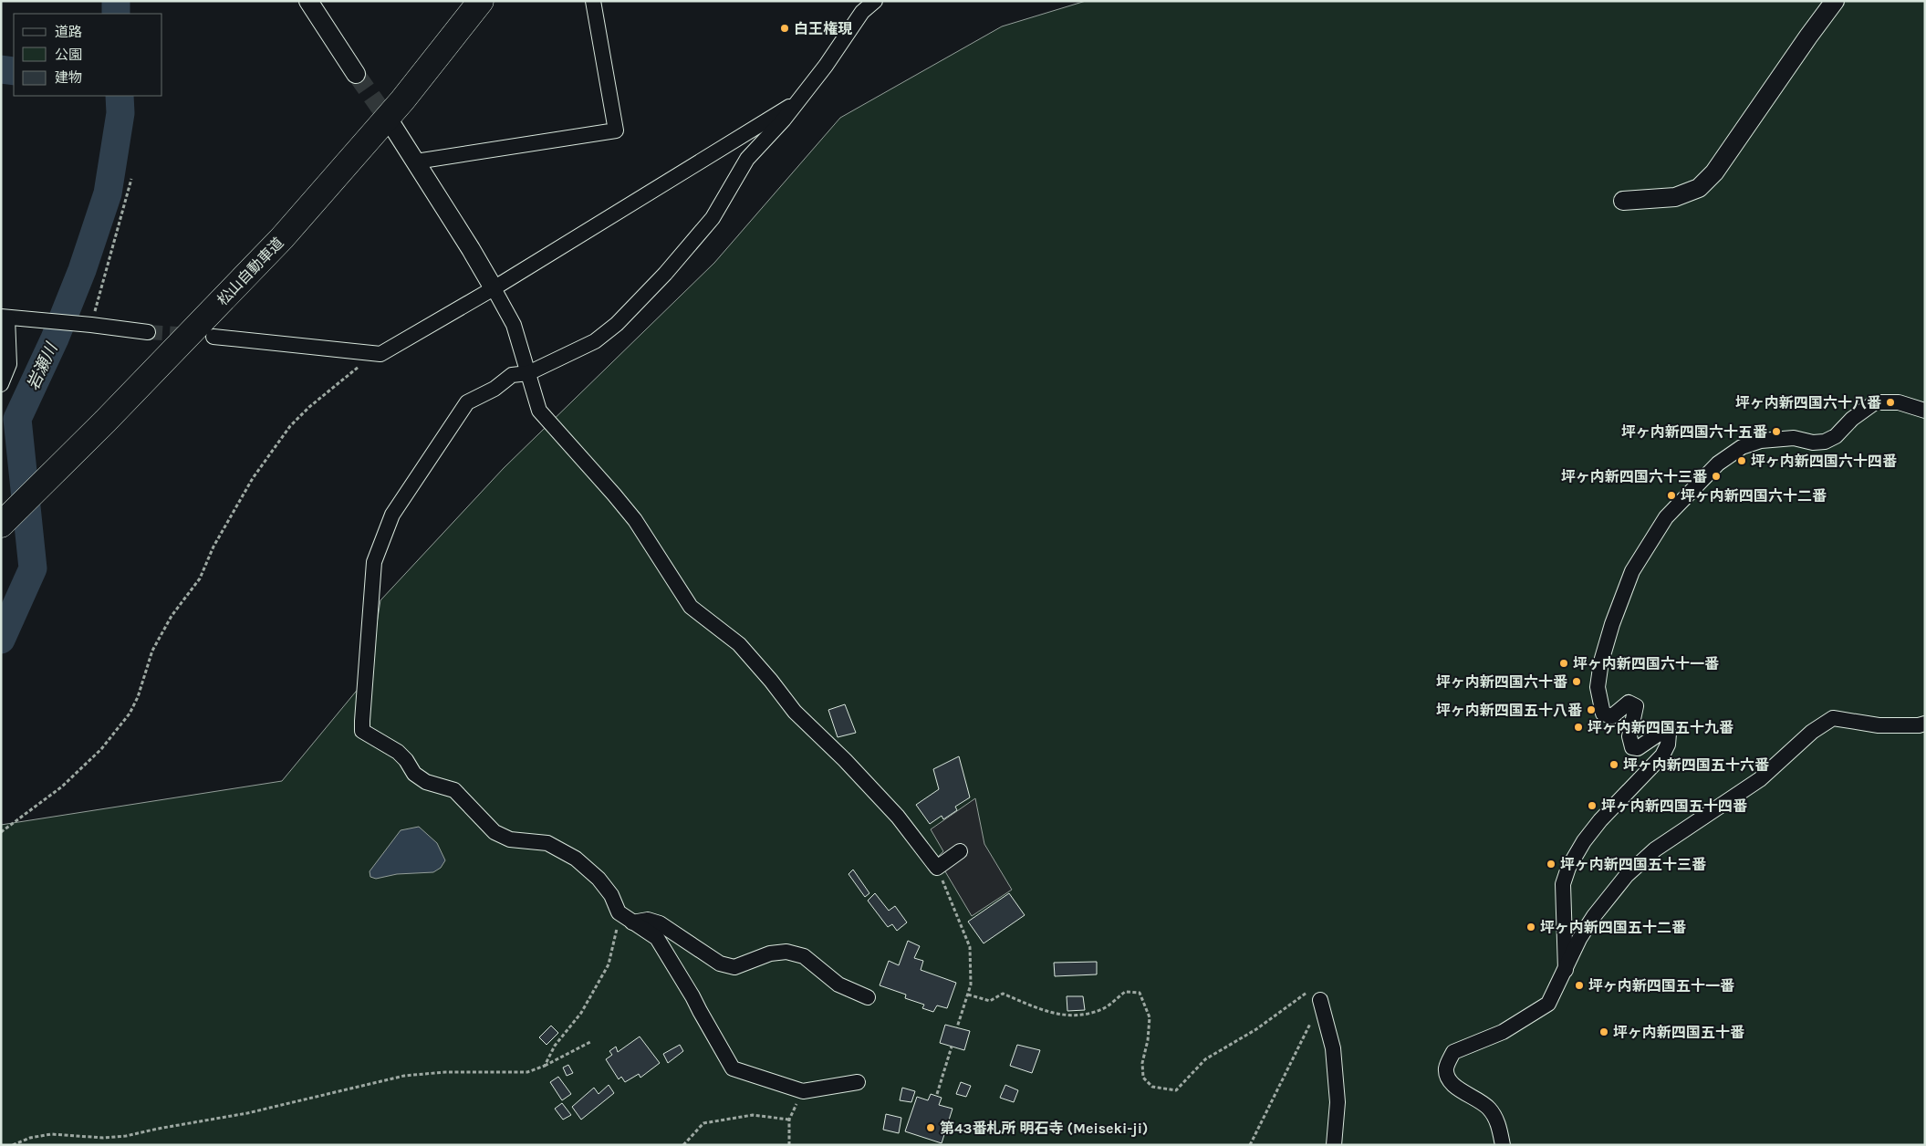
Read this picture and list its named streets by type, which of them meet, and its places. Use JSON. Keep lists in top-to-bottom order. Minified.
{"streets":{"highway":["松山自動車道"]},"water":["岩瀬川"],"places":["白王権現","坪ヶ内新四国六十八番","坪ヶ内新四国六十五番","坪ヶ内新四国六十四番","坪ヶ内新四国六十三番","坪ヶ内新四国六十二番","坪ヶ内新四国六十一番","坪ヶ内新四国六十番","坪ヶ内新四国五十八番","坪ヶ内新四国五十九番","坪ヶ内新四国五十六番","坪ヶ内新四国五十四番","坪ヶ内新四国五十三番","坪ヶ内新四国五十二番","坪ヶ内新四国五十一番","坪ヶ内新四国五十番","第43番札所 明石寺 (Meiseki-ji)"],"legend":["道路","公園","建物"]}
